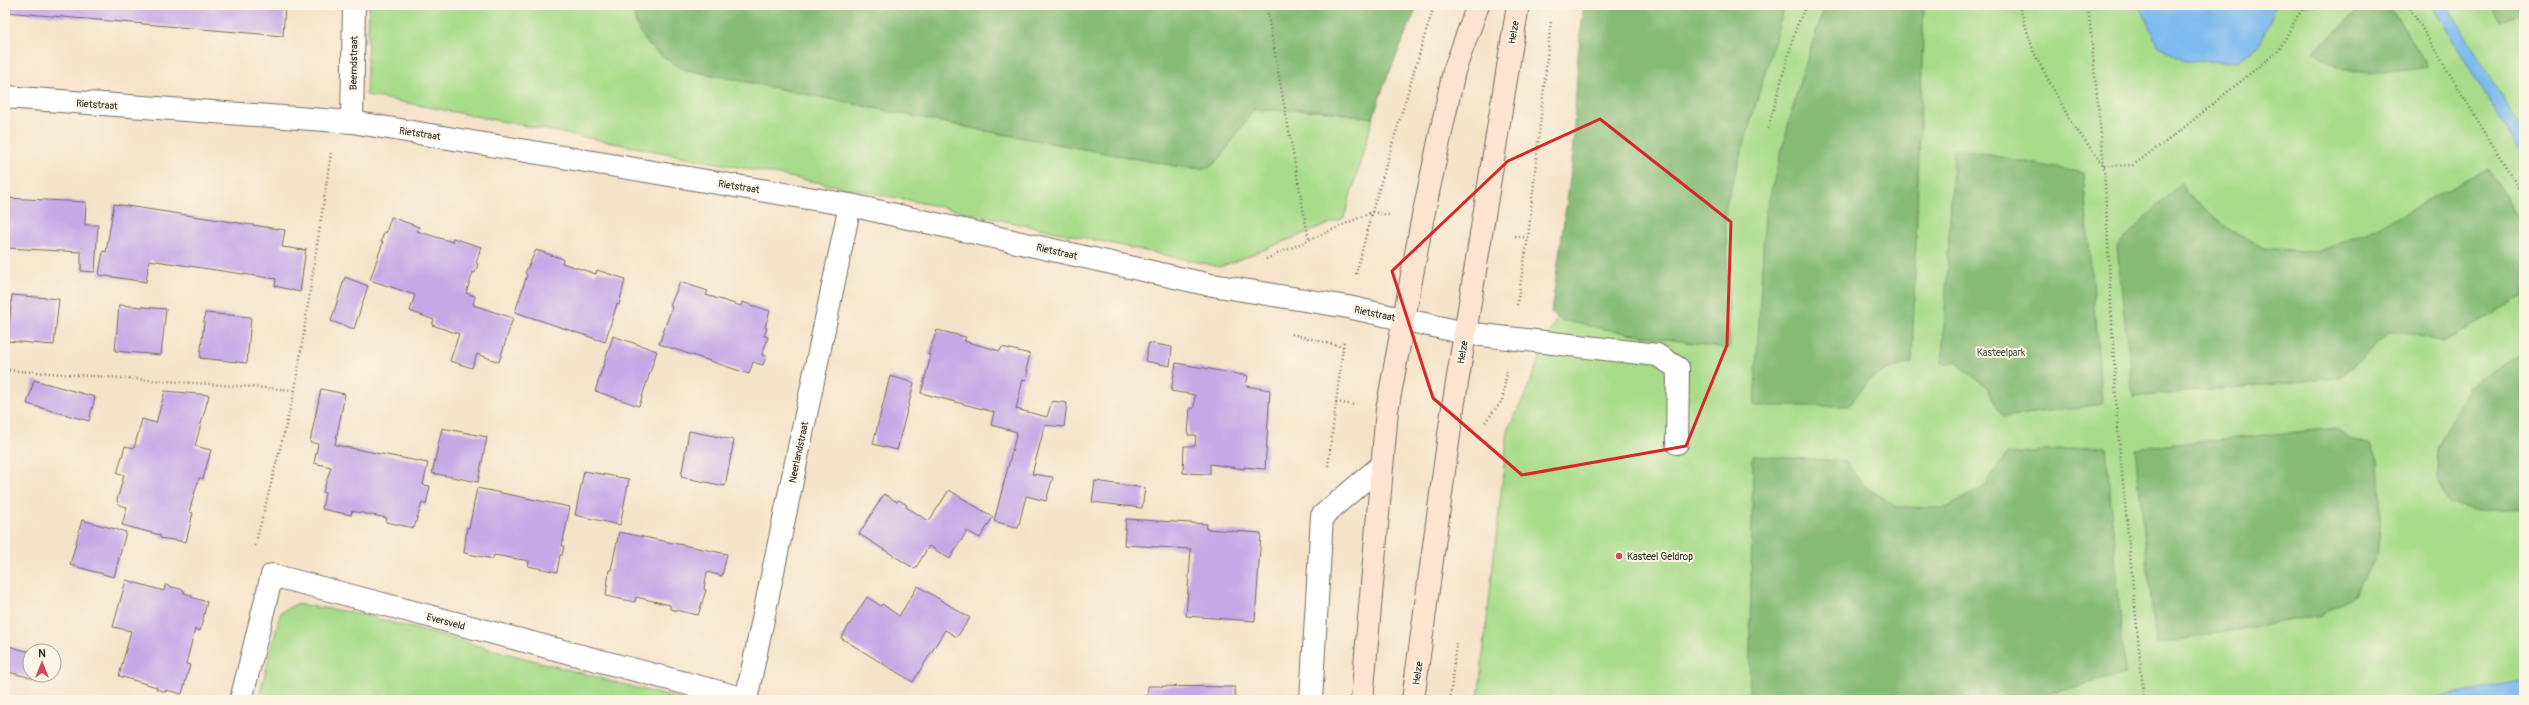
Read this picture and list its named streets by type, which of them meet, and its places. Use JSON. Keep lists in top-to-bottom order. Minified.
{"streets":{"main road":["Helze"],"street":["Beemdstraat","Rietstraat","Neerlandstraat","Eversveld"]},"crossings":[["Helze","Rietstraat"],["Beemdstraat","Rietstraat"],["Rietstraat","Neerlandstraat"],["Neerlandstraat","Eversveld"]],"parks":["Kasteelpark"],"places":["Kasteel Geldrop"],"north":"top"}
